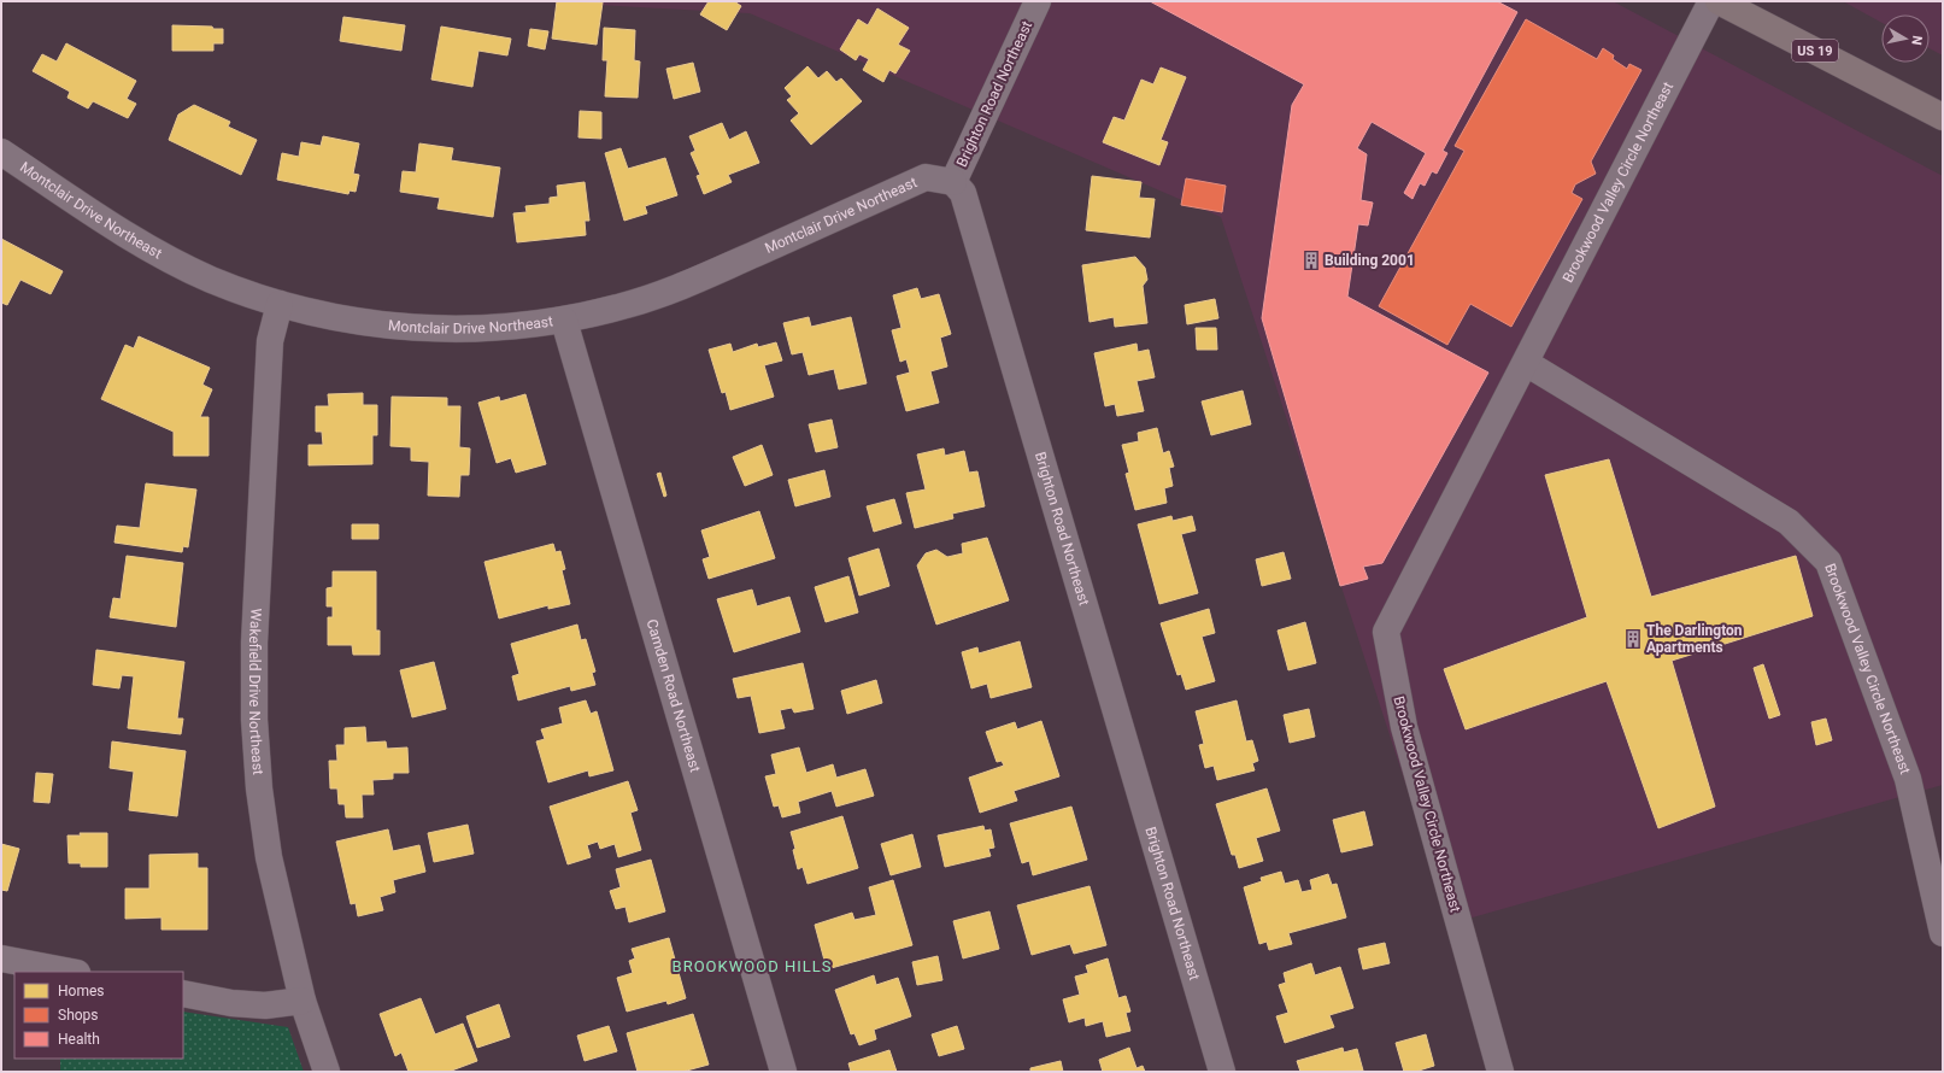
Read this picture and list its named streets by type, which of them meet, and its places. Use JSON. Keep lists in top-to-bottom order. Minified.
{"streets":{"highway":["US 19"],"street":["Brighton Road Northeast","Brookwood Valley Circle Northeast","Montclair Drive Northeast","Wakefield Drive Northeast","Camden Road Northeast"]},"crossings":[["Brighton Road Northeast","Montclair Drive Northeast"],["Montclair Drive Northeast","Wakefield Drive Northeast"],["Montclair Drive Northeast","Camden Road Northeast"]],"districts":["BROOKWOOD HILLS"],"places":{"building":["Building 2001","The Darlington Apartments"]},"legend":["Homes","Shops","Health"],"north":"right"}
